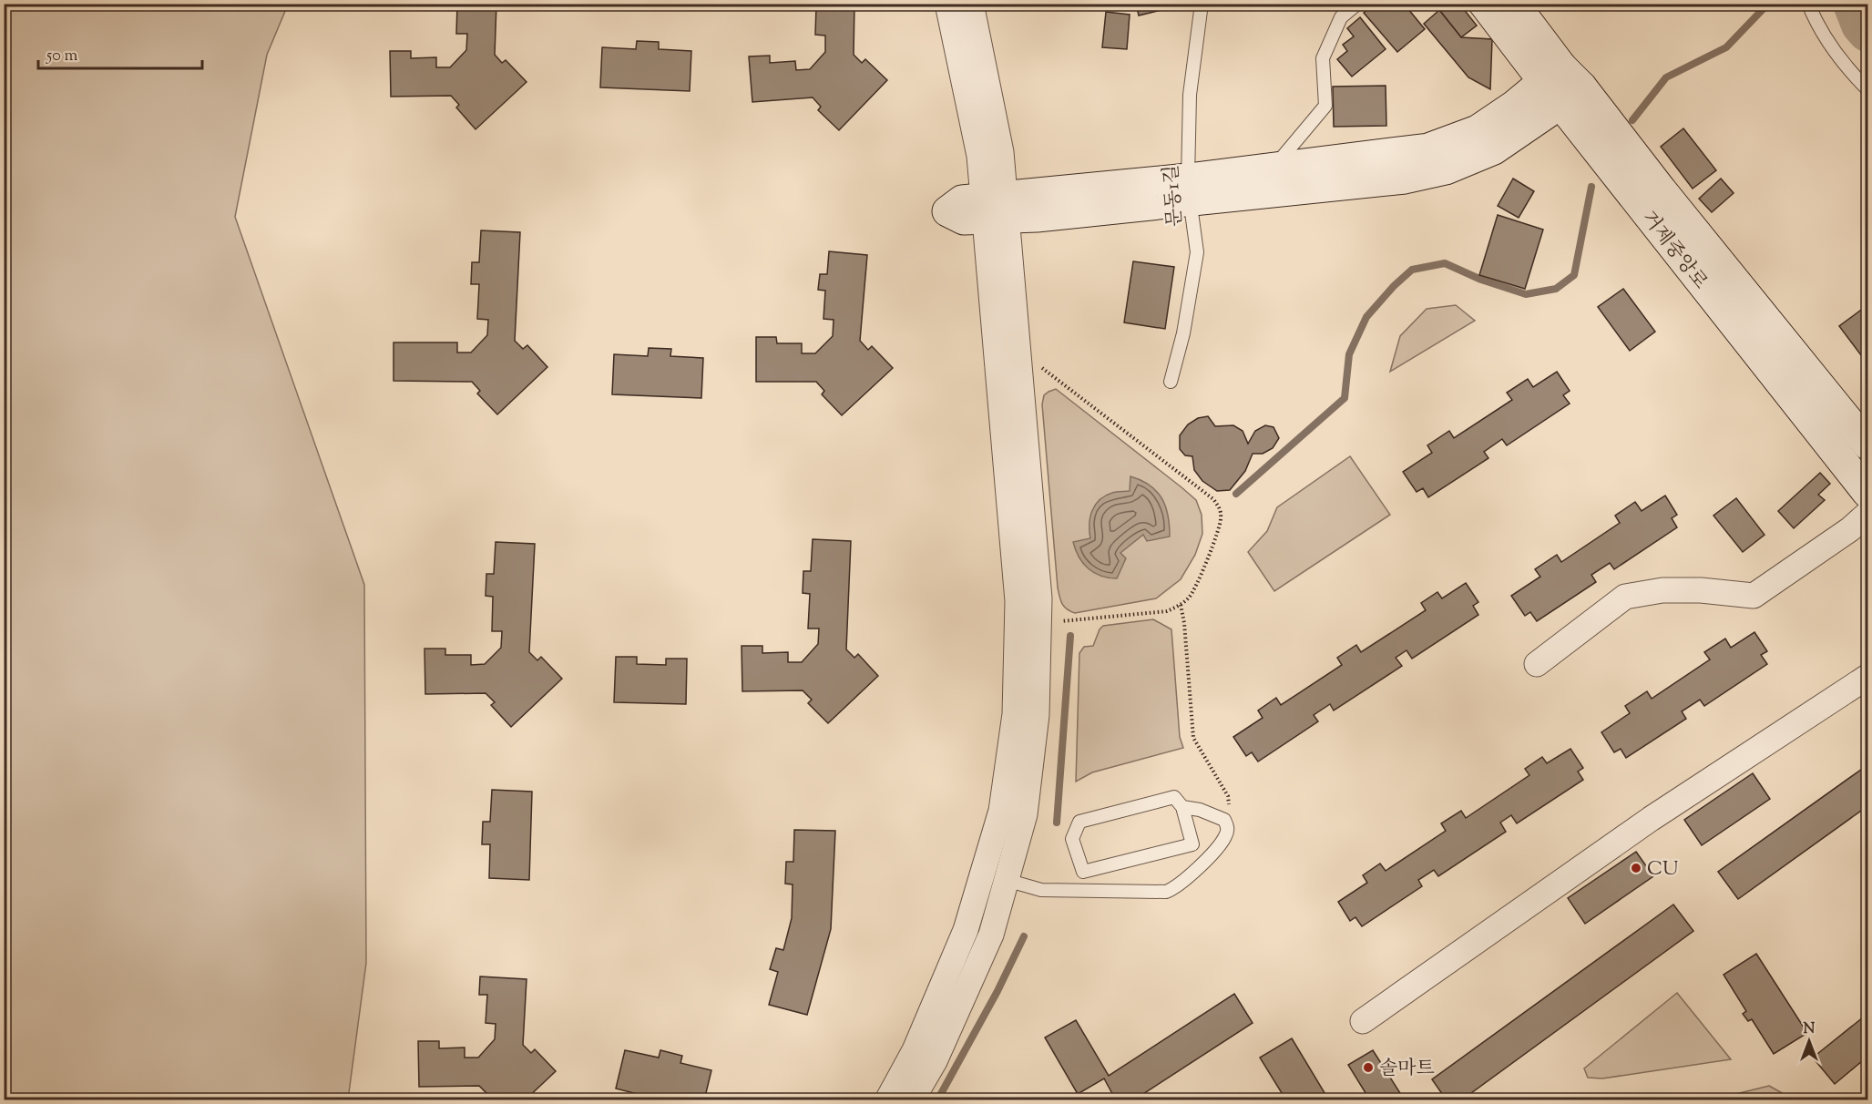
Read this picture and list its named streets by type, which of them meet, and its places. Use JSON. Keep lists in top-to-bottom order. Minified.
{"streets":{"street":["거제중앙로"],"lane":["문동1길"]},"places":["CU","솔마트"],"scale_bar":"50 m","north":"top"}
